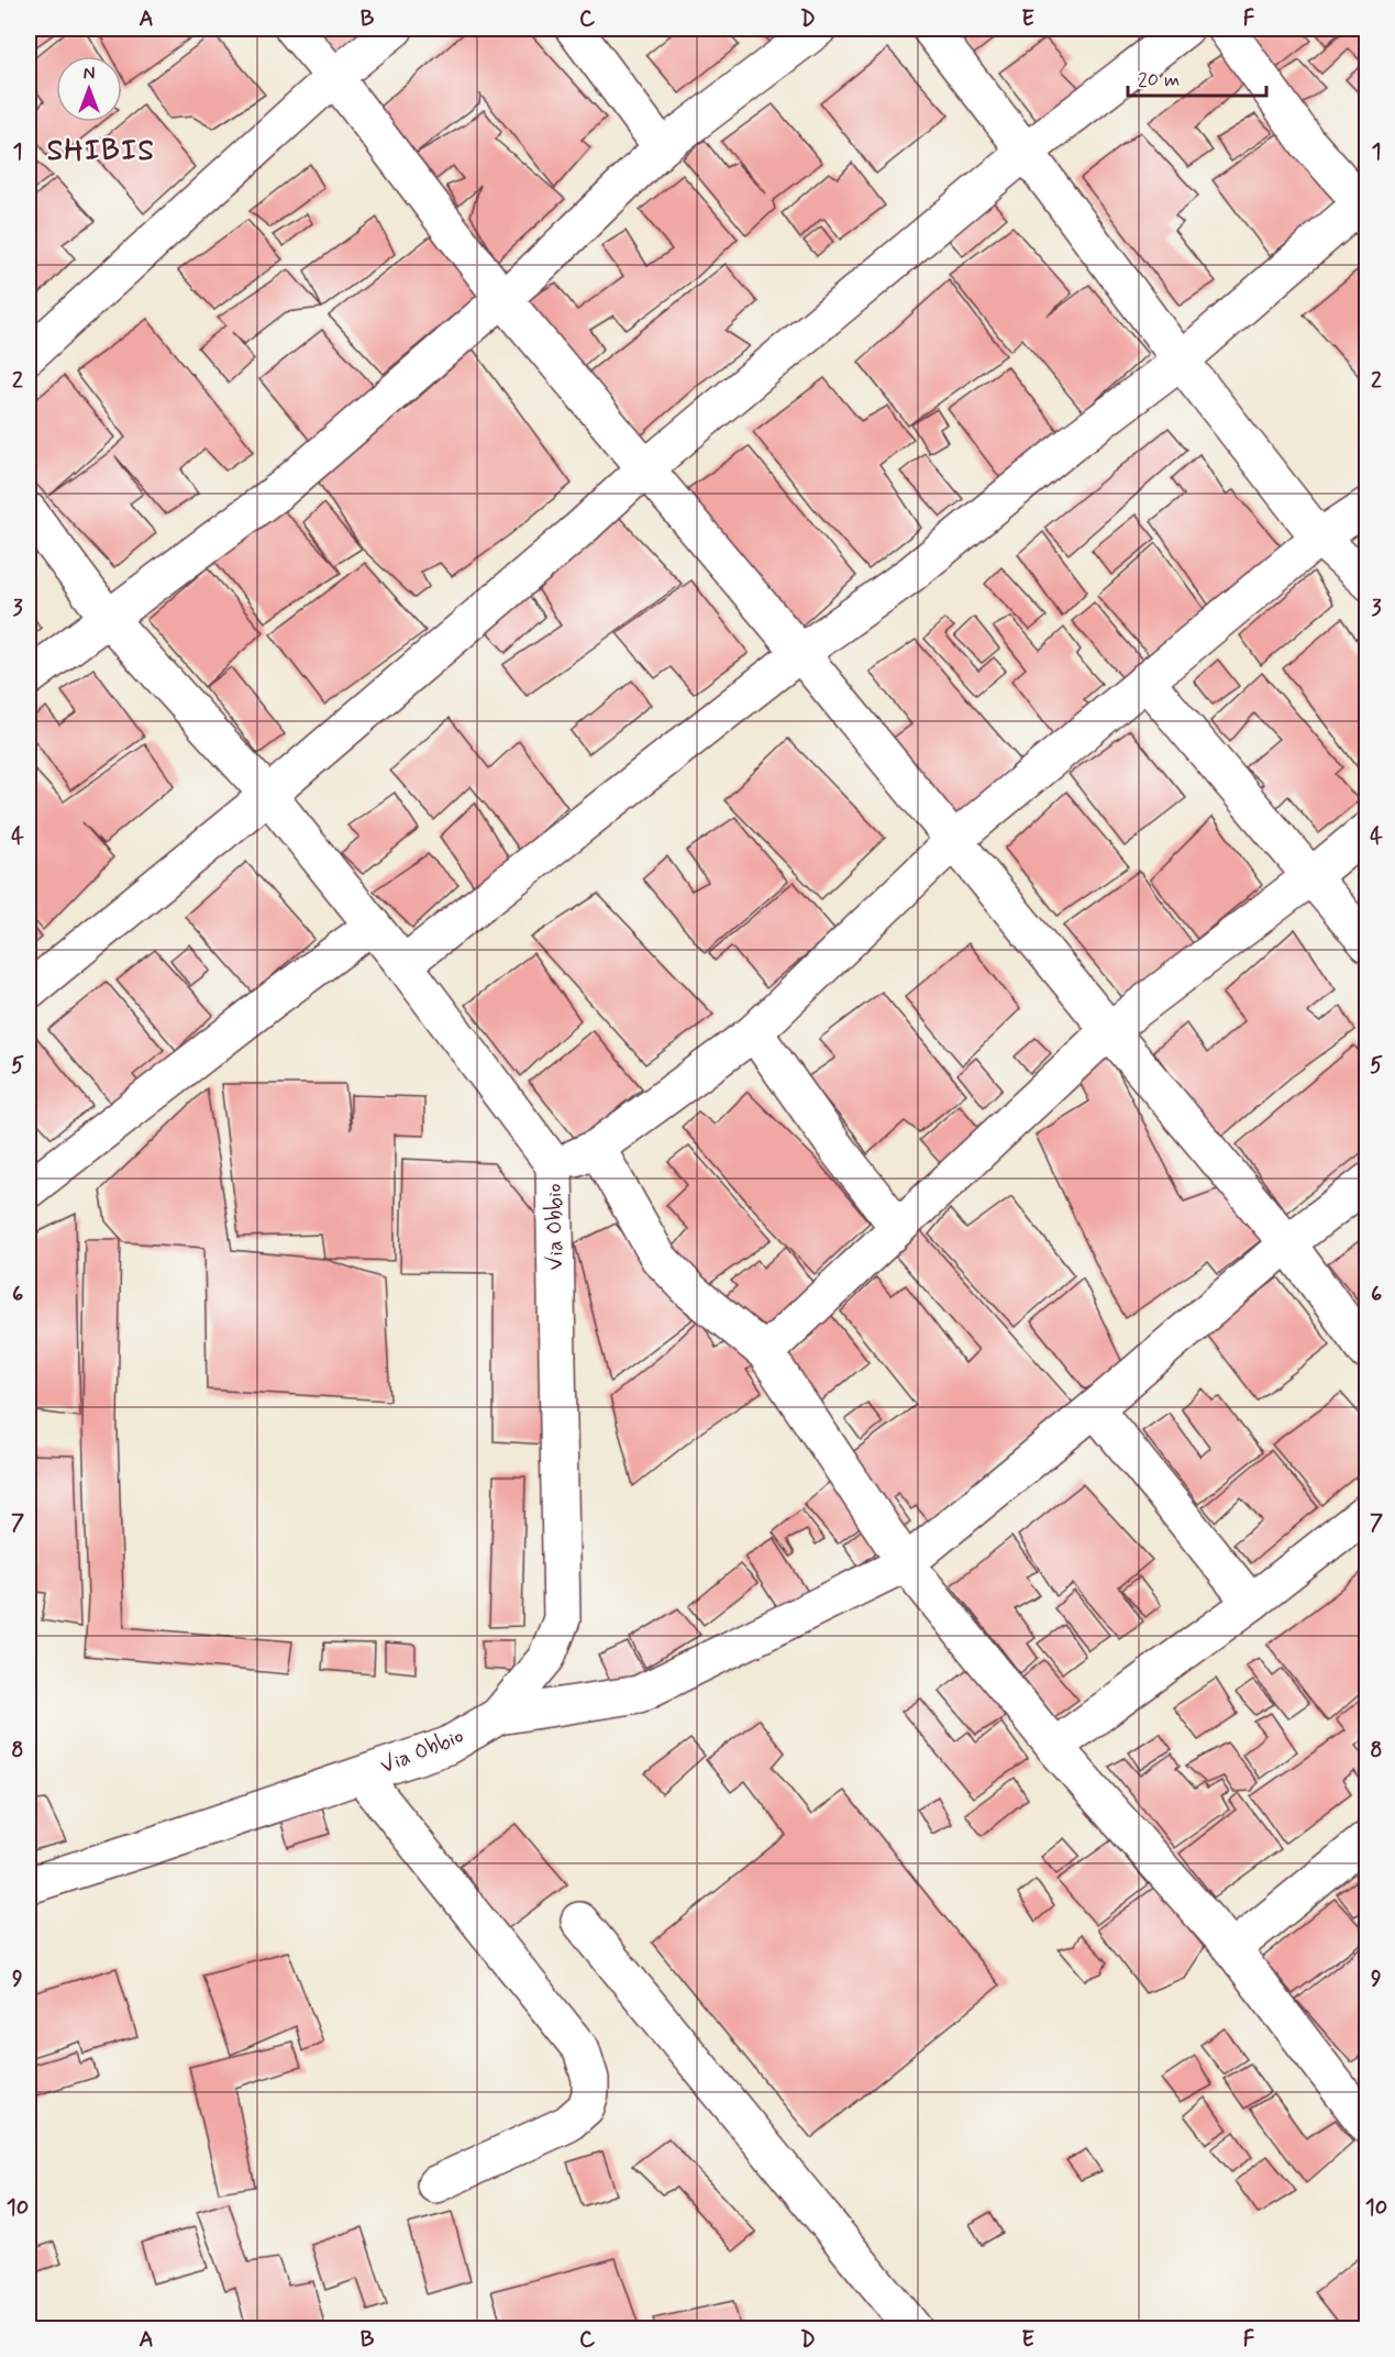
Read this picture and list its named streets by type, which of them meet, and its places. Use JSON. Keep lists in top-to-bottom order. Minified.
{"streets":{"street":["Via Obbio"]},"districts":["SHIBIS"],"scale_bar":"20 m","north":"top","grid":{"columns":["A","B","C","D","E","F"],"rows":["1","2","3","4","5","6","7","8","9","10"]}}
